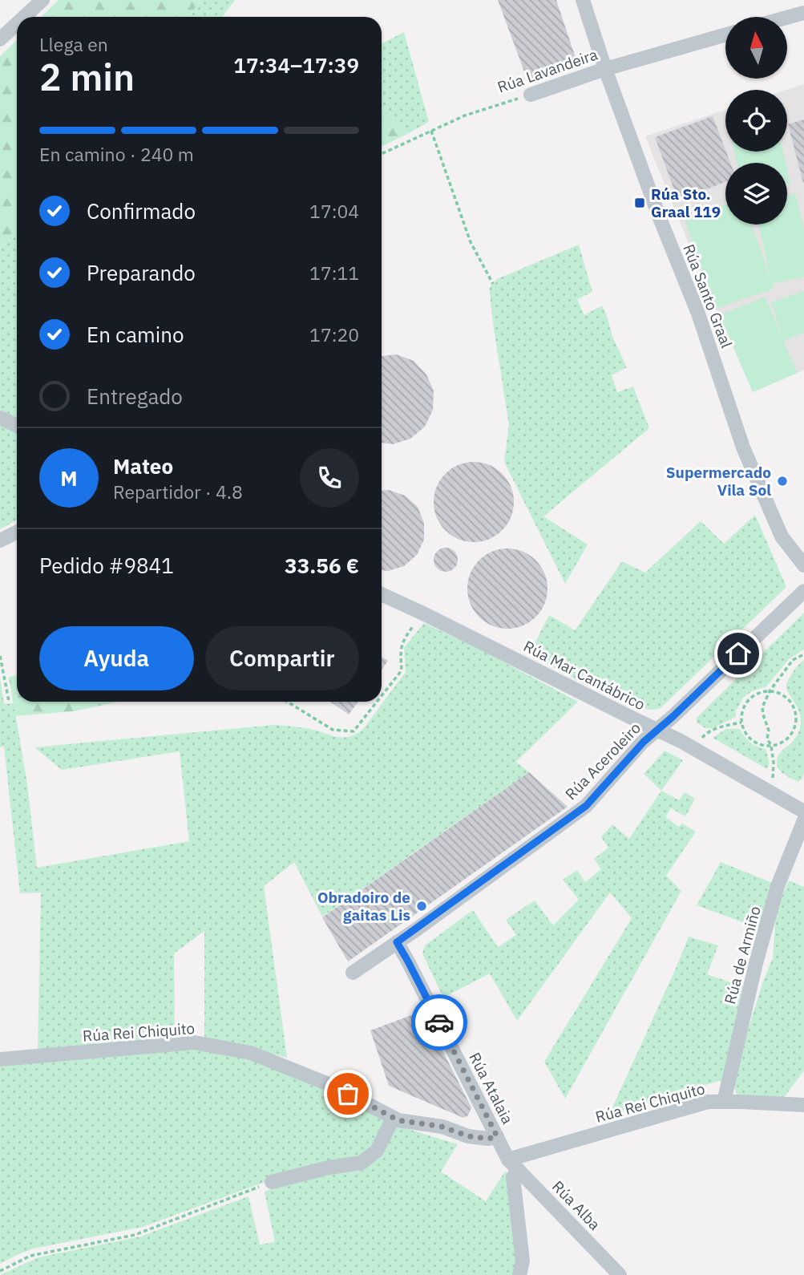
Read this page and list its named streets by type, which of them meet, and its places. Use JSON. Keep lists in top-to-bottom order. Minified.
{"streets":{"street":["Rúa Lavandeira","Rúa Santo Graal","Rúa Mar Cantábrico","Rúa Aceroleiro","Rúa de Armiño","Rúa Rei Chiquito","Rúa Atalaia","Rúa Alba"]},"crossings":[["Rúa Lavandeira","Rúa Santo Graal"],["Rúa Mar Cantábrico","Rúa Aceroleiro"],["Rúa Aceroleiro","Rúa Atalaia"],["Rúa de Armiño","Rúa Rei Chiquito"],["Rúa Rei Chiquito","Rúa Atalaia"],["Rúa Rei Chiquito","Rúa Alba"],["Rúa Atalaia","Rúa Alba"]],"places":{"transit":["Rúa Sto. Graal 119"],"other":["Supermercado Vila Sol","Obradoiro de gaitas Lis"]},"north":"top","page":{"heading":["2 min","Llega en","17:34–17:39"],"panel":["Mateo","Repartidor · 4.8","Pedido #9841","33.56 €"],"bar":"En camino · 240 m","list":[["Confirmado","17:04"],["Preparando","17:11"],["En camino","17:20"],"Entregado"],"round":"M","buttons":["Ayuda","Compartir"]}}
